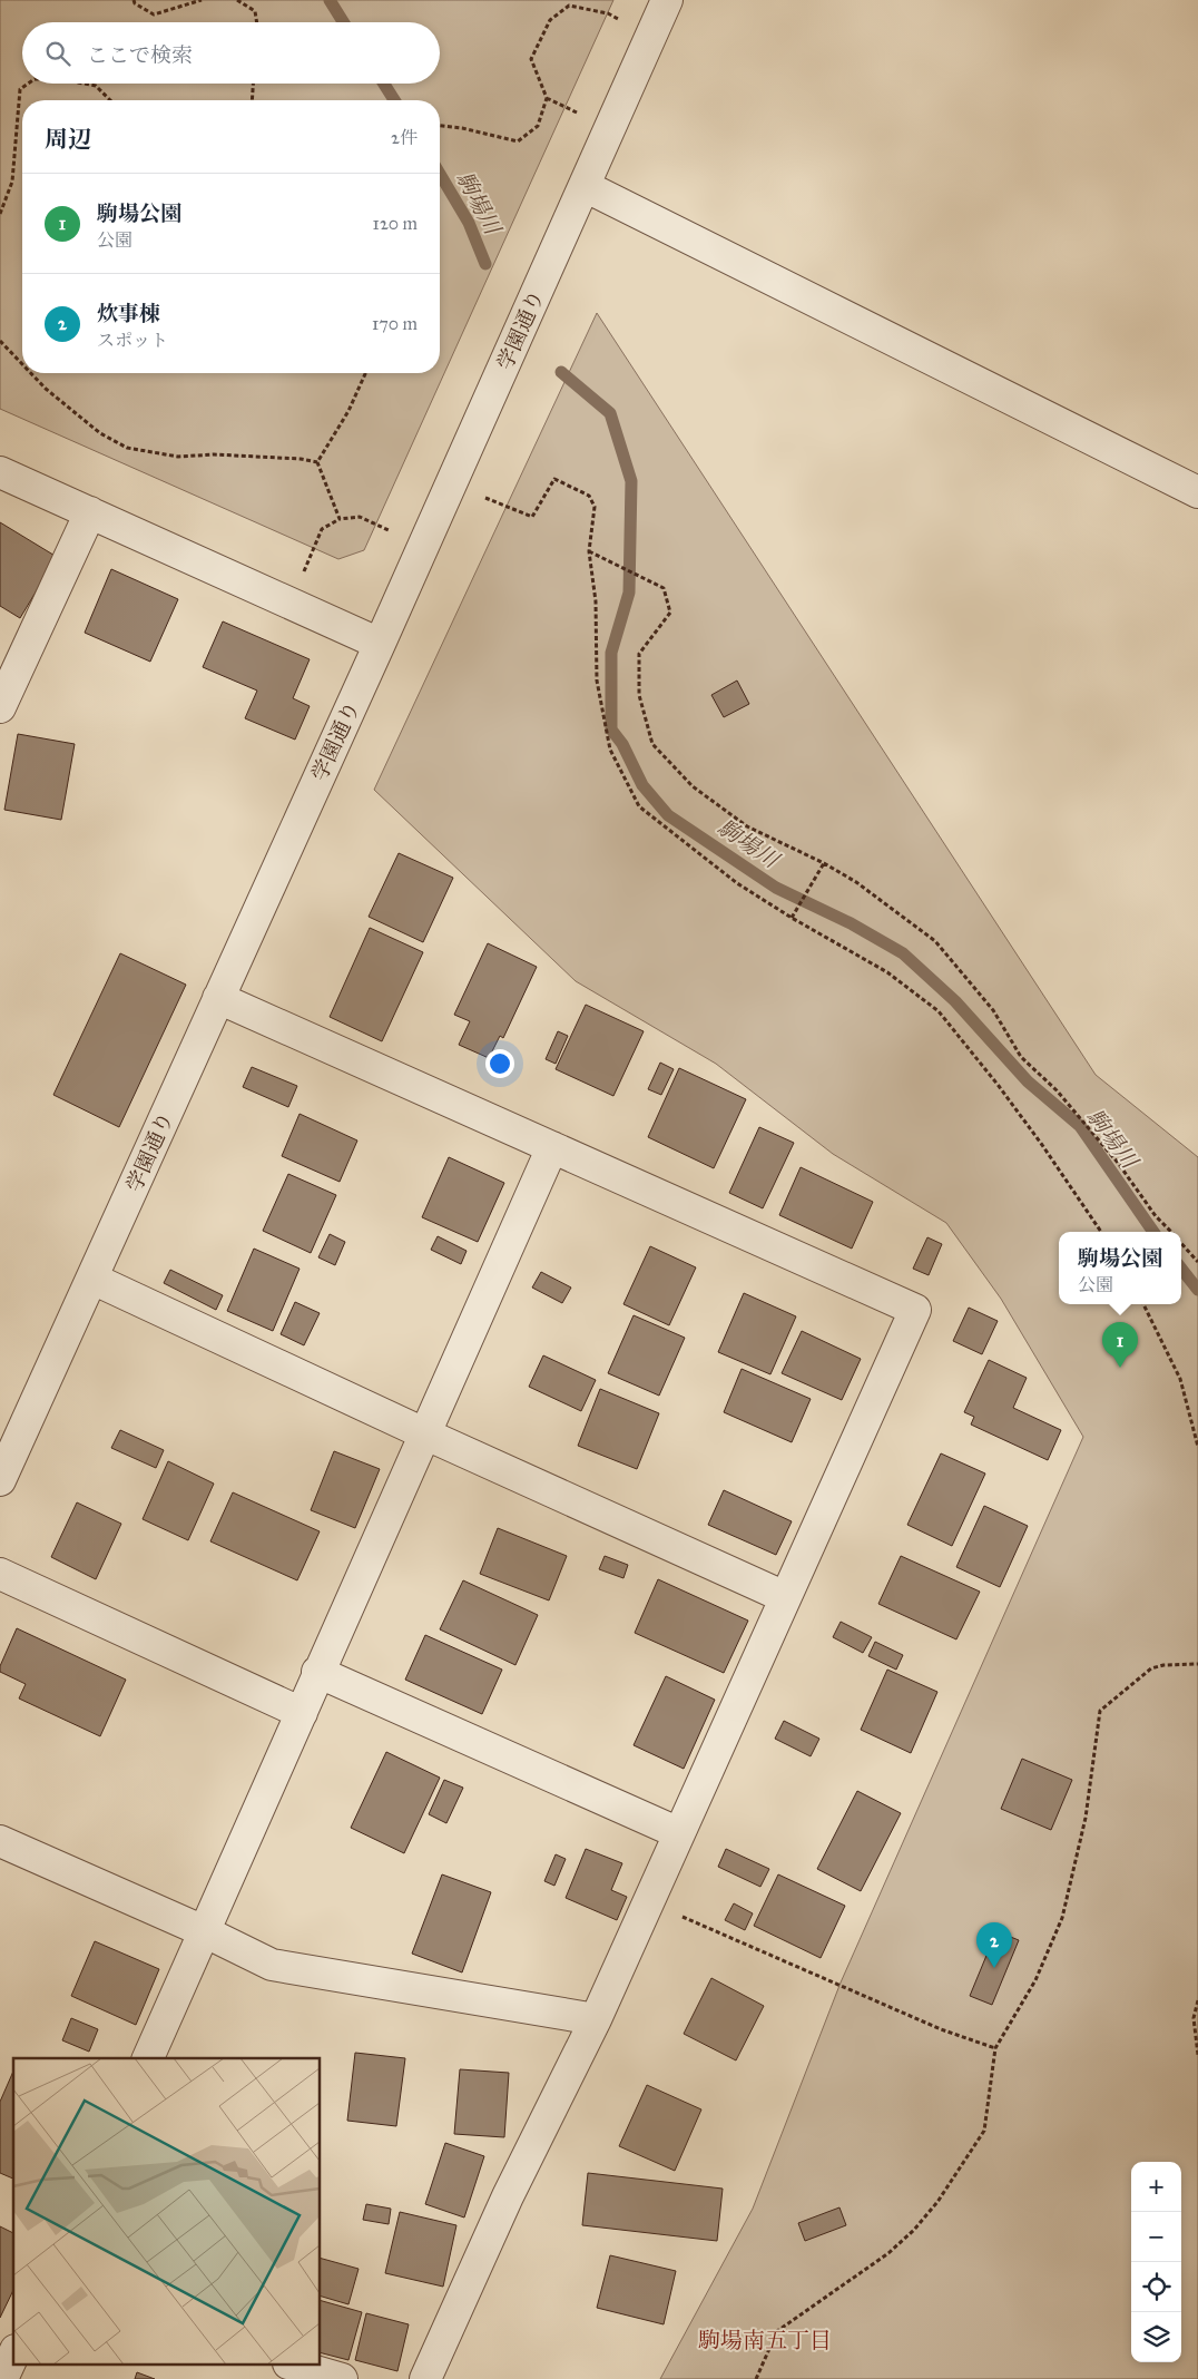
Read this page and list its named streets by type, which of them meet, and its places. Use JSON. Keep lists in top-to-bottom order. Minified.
{"streets":{"street":["学園通り"]},"districts":["駒場南五丁目"],"water":["駒場川"],"page":{"search":"ここで検索","heading":["周辺","2件"],"list":[{"mark":"1","name":"駒場公園","note":"公園","value":"120 m"},{"mark":"2","name":"炊事棟","note":"スポット","value":"170 m"}],"popup":["駒場公園","公園"],"pins":["1","2"],"map_buttons":["+","−"]}}
